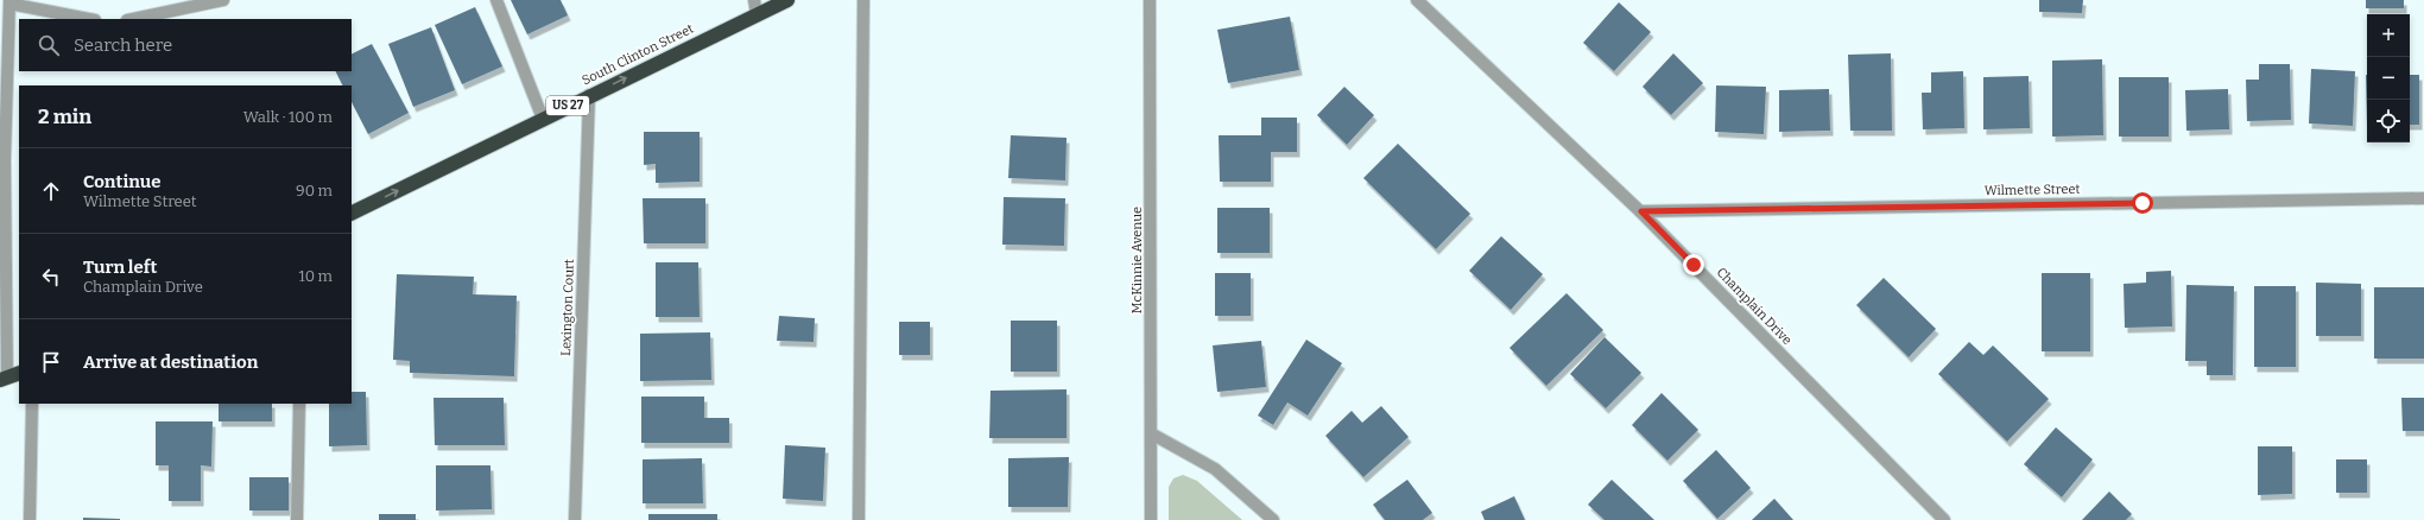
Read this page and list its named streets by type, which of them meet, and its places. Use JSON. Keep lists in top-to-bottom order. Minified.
{"streets":{"highway":["South Clinton Street","US 27"],"street":["Wilmette Street","McKinnie Avenue","Champlain Drive","Lexington Court"]},"crossings":[["South Clinton Street","Lexington Court"],["Wilmette Street","Champlain Drive"]],"one_way":["South Clinton Street"],"page":{"map_buttons":["+","−"],"search":"Search here","heading":["2 min","Walk · 100 m"],"list":[["Continue","Wilmette Street","90 m"],["Turn left","Champlain Drive","10 m"],"Arrive at destination"]}}
